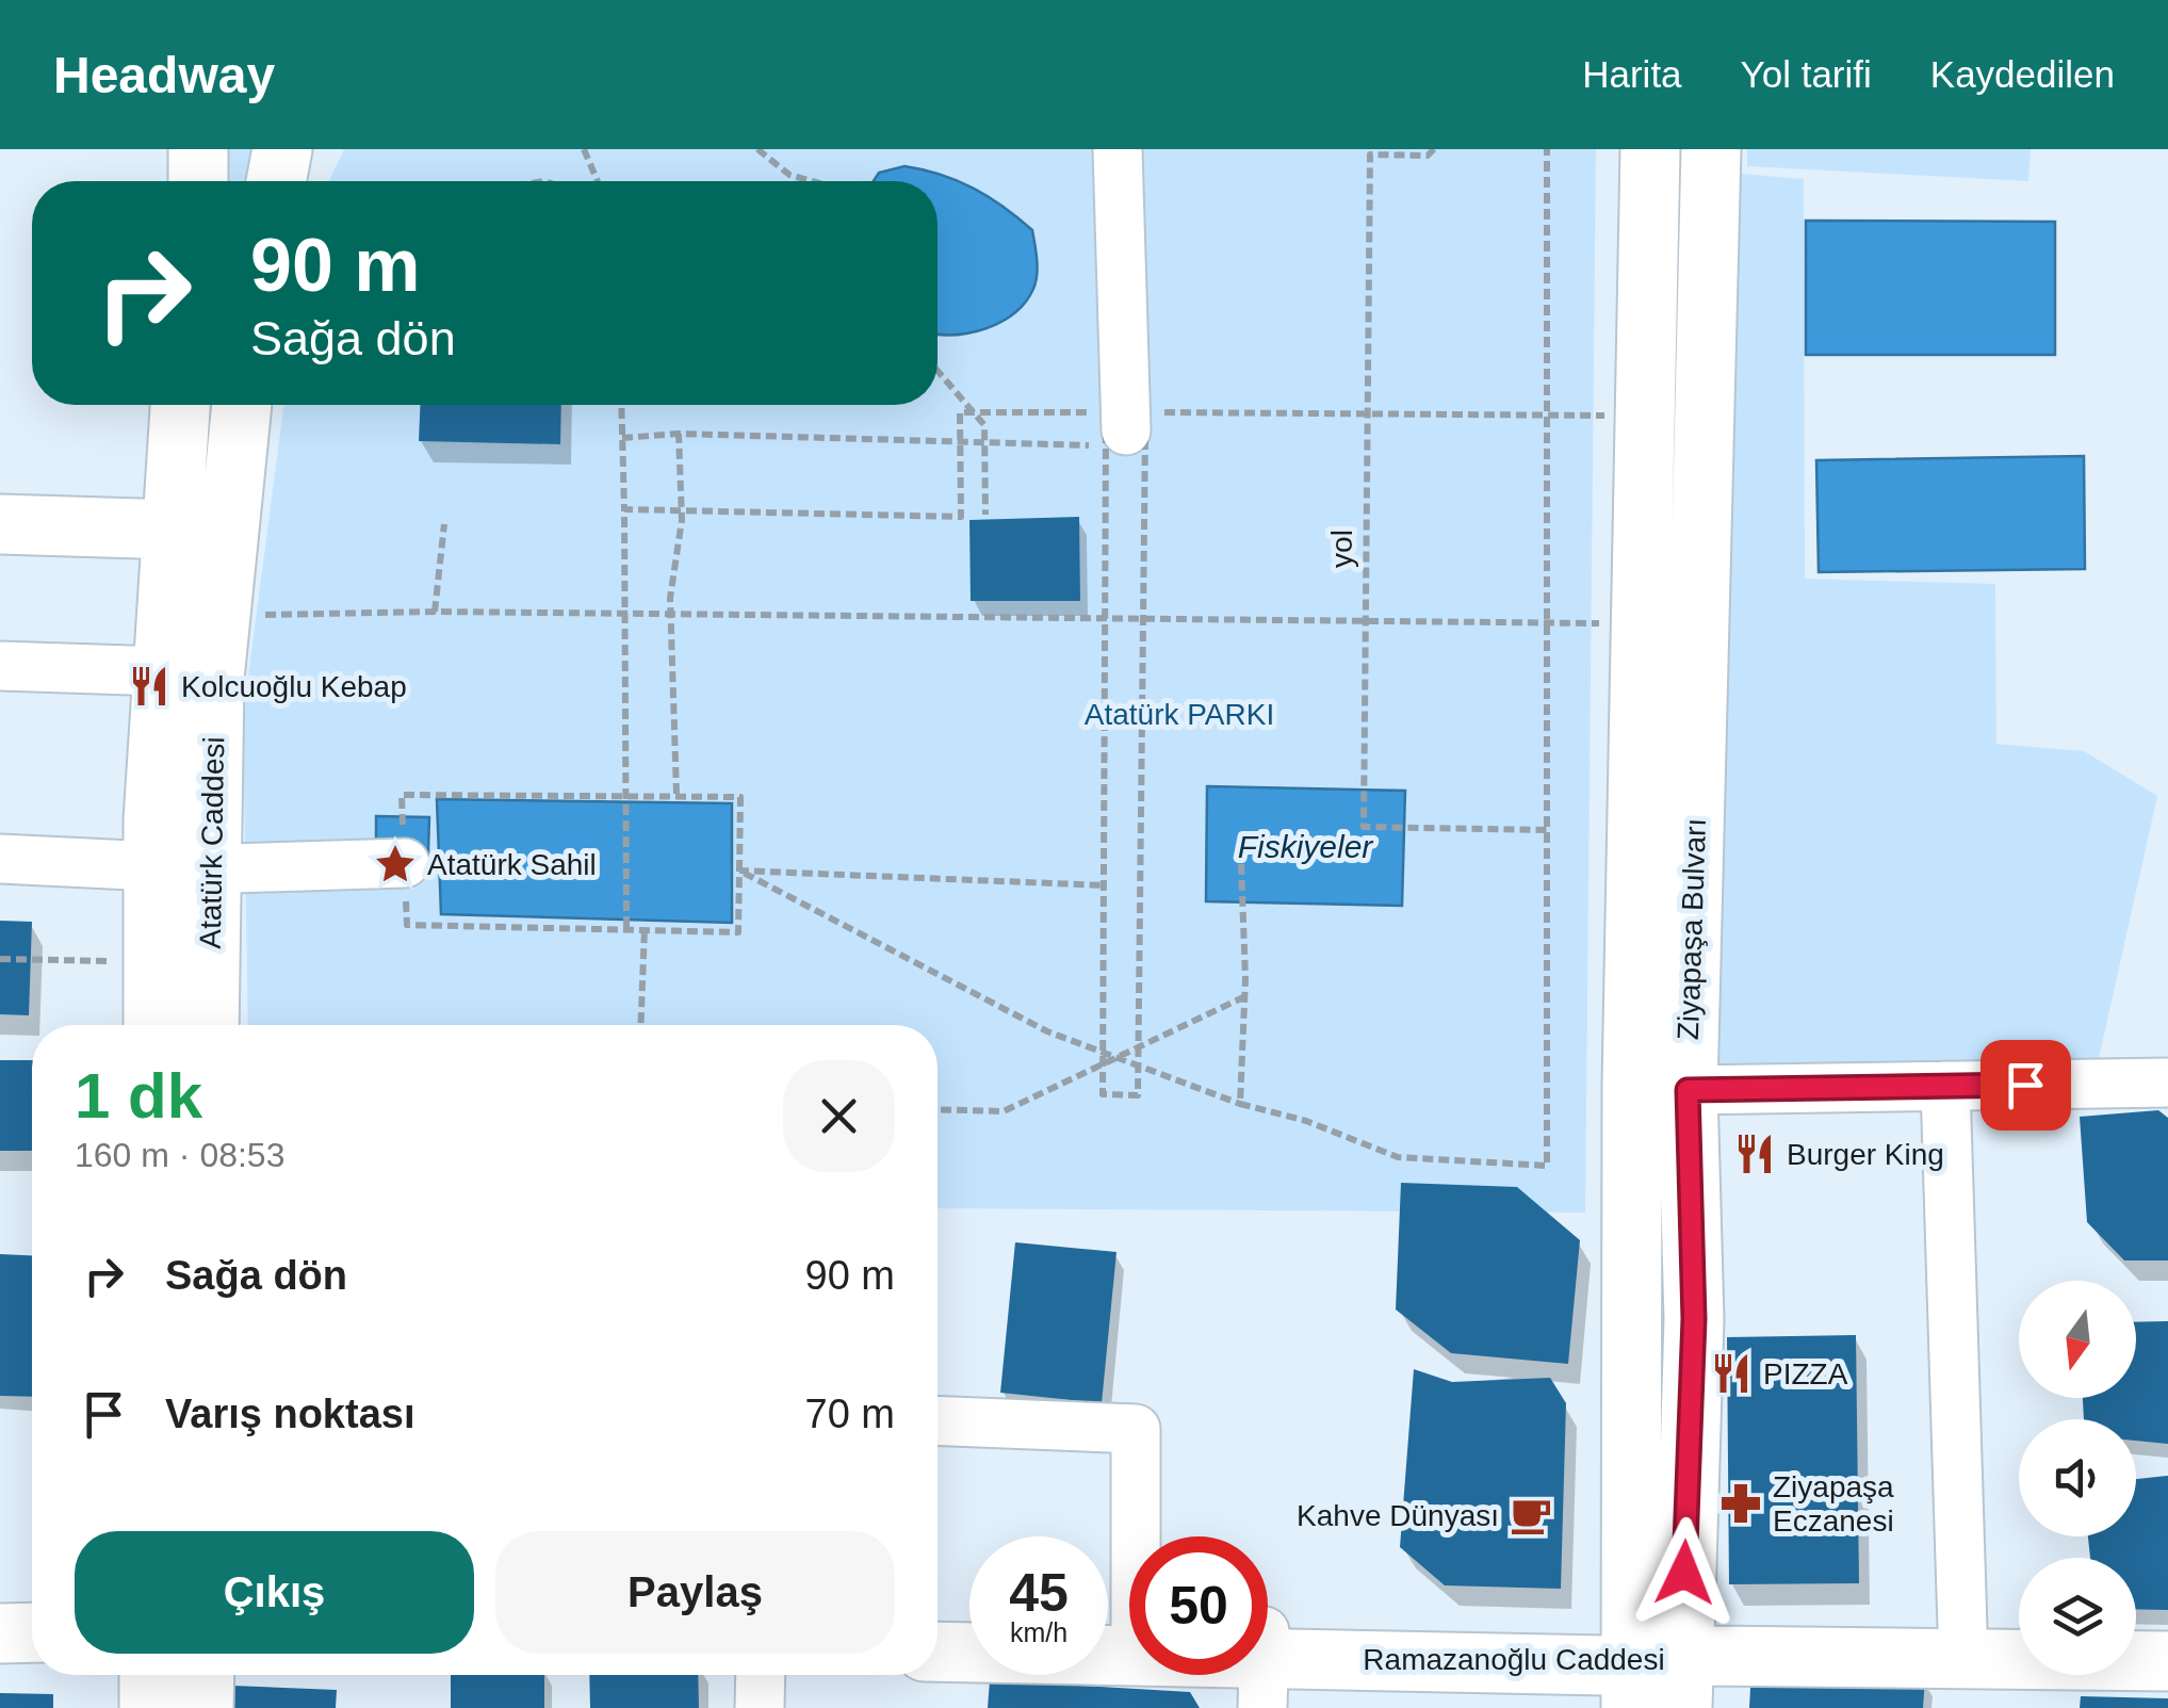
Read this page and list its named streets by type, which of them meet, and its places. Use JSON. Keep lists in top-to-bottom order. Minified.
{"streets":{"main road":["Atatürk Caddesi","Ziyapaşa Bulvarı","Ramazanoğlu Caddesi"],"path":["yol"]},"crossings":[["Ziyapaşa Bulvarı","Ramazanoğlu Caddesi"]],"water":["Fiskiyeler"],"parks":["Atatürk PARKI"],"places":{"restaurant":["Kolcuoğlu Kebap","Burger King","PIZZA"],"place":["Atatürk Sahil"],"pharmacy":["Ziyapaşa Eczanesi"],"cafe":["Kahve Dünyası"]},"north":"bottom","page":{"header":"Headway","nav":["Harita","Yol tarifi","Kaydedilen"],"turn":["90 m","Sağa dön"],"heading":["1 dk","160 m · 08:53"],"list":[{"name":"Sağa dön","value":"90 m"},{"name":"Varış noktası","value":"70 m"}],"buttons":["Çıkış","Paylaş"],"speed":"45 km/h","limit":"50"}}
